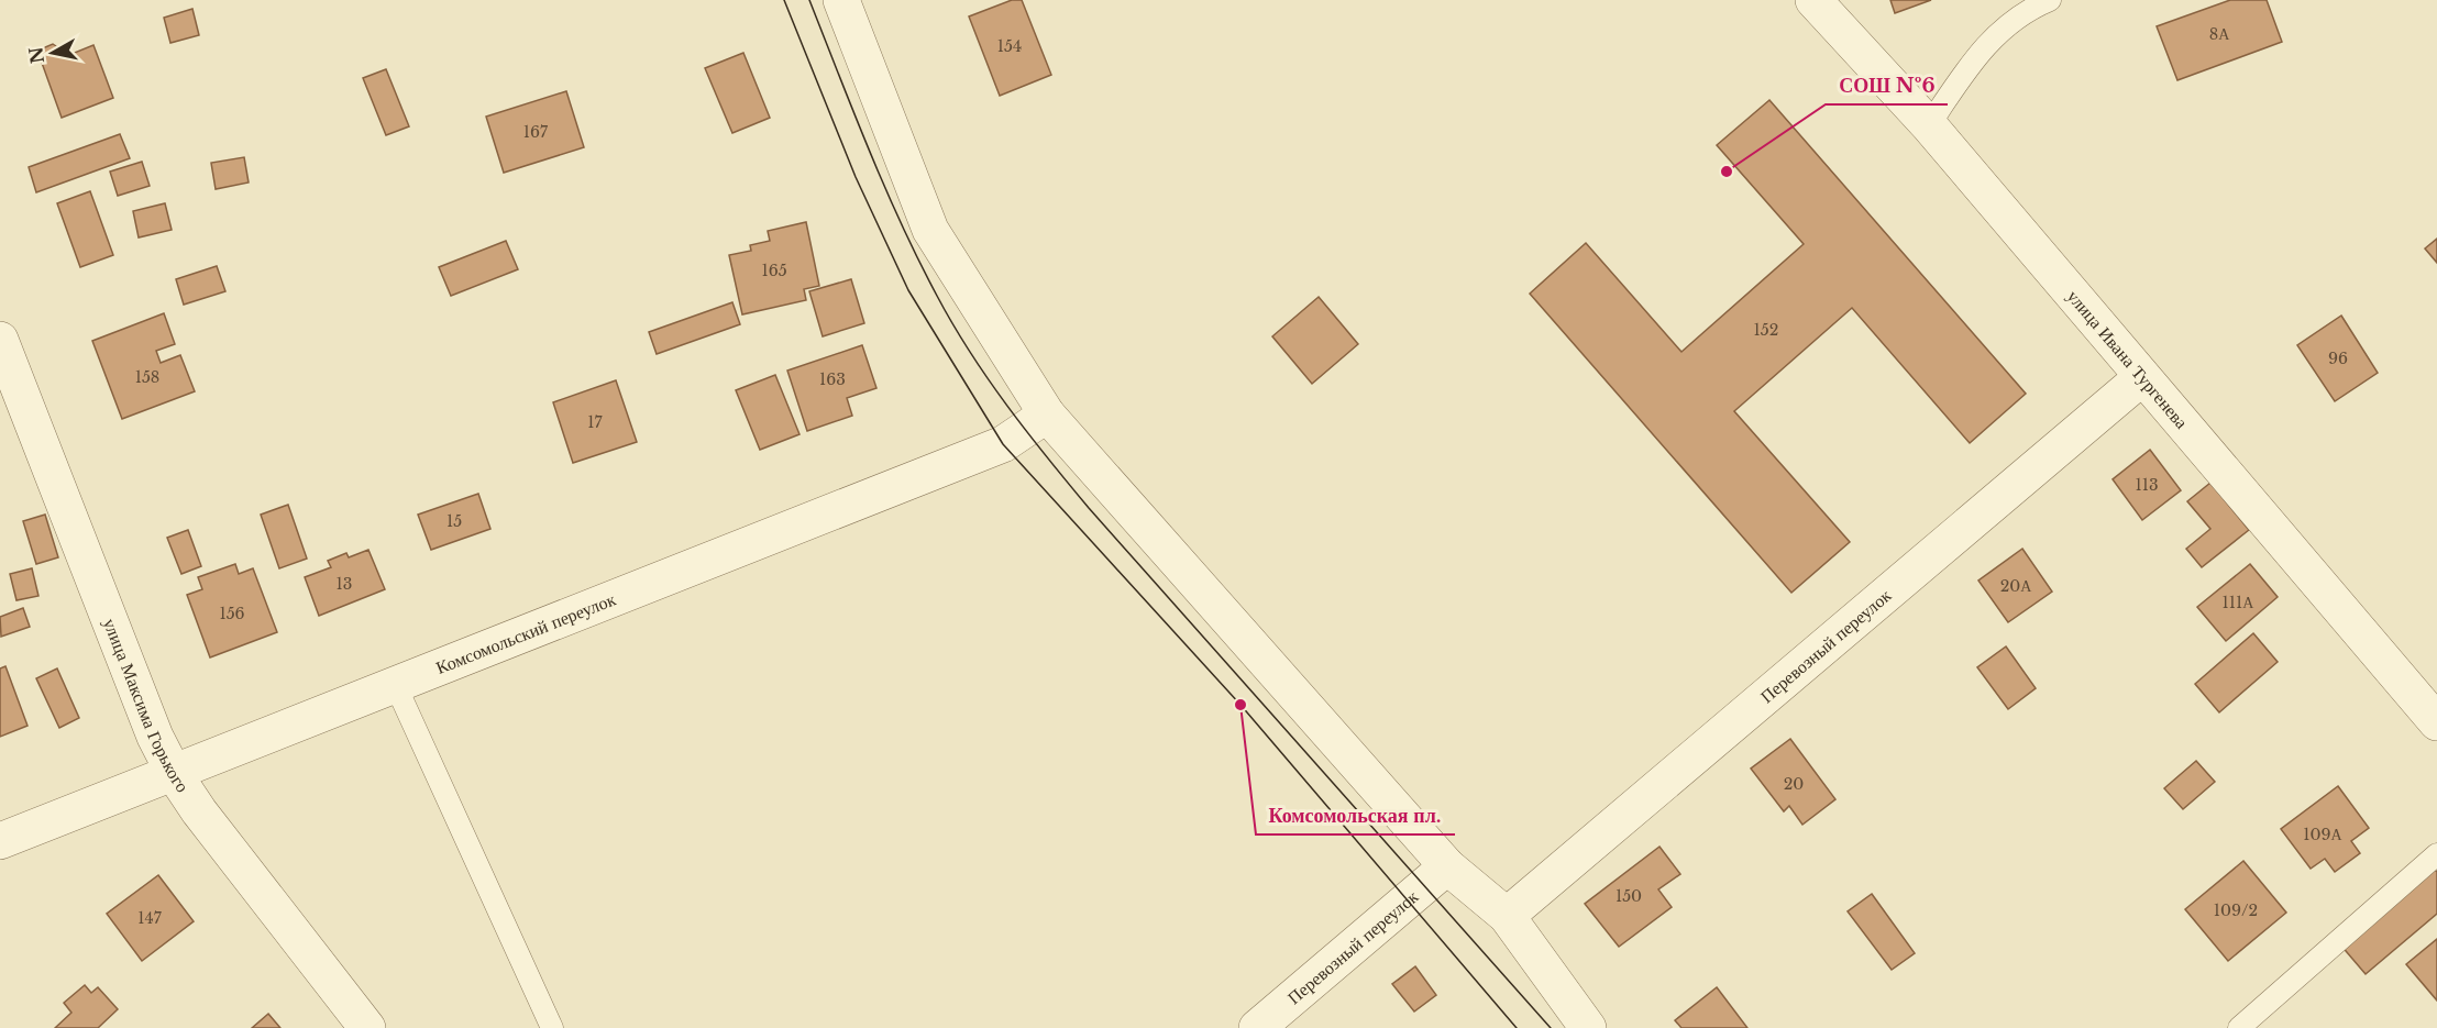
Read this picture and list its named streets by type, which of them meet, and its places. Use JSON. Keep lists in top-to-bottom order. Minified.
{"streets":{"street":["улица Ивана Тургенева","Комсомольский переулок","Перевозный переулок","улица Максима Горького"]},"crossings":[["улица Ивана Тургенева","Перевозный переулок"],["Комсомольский переулок","улица Максима Горького"]],"places":["СОШ №6","Комсомольская пл."],"house_numbers":["8А","154","167","165","152","96","158","163","17","113","15","13","20А","111А","156","20","109А","150","109/2","147"],"north":"left"}
